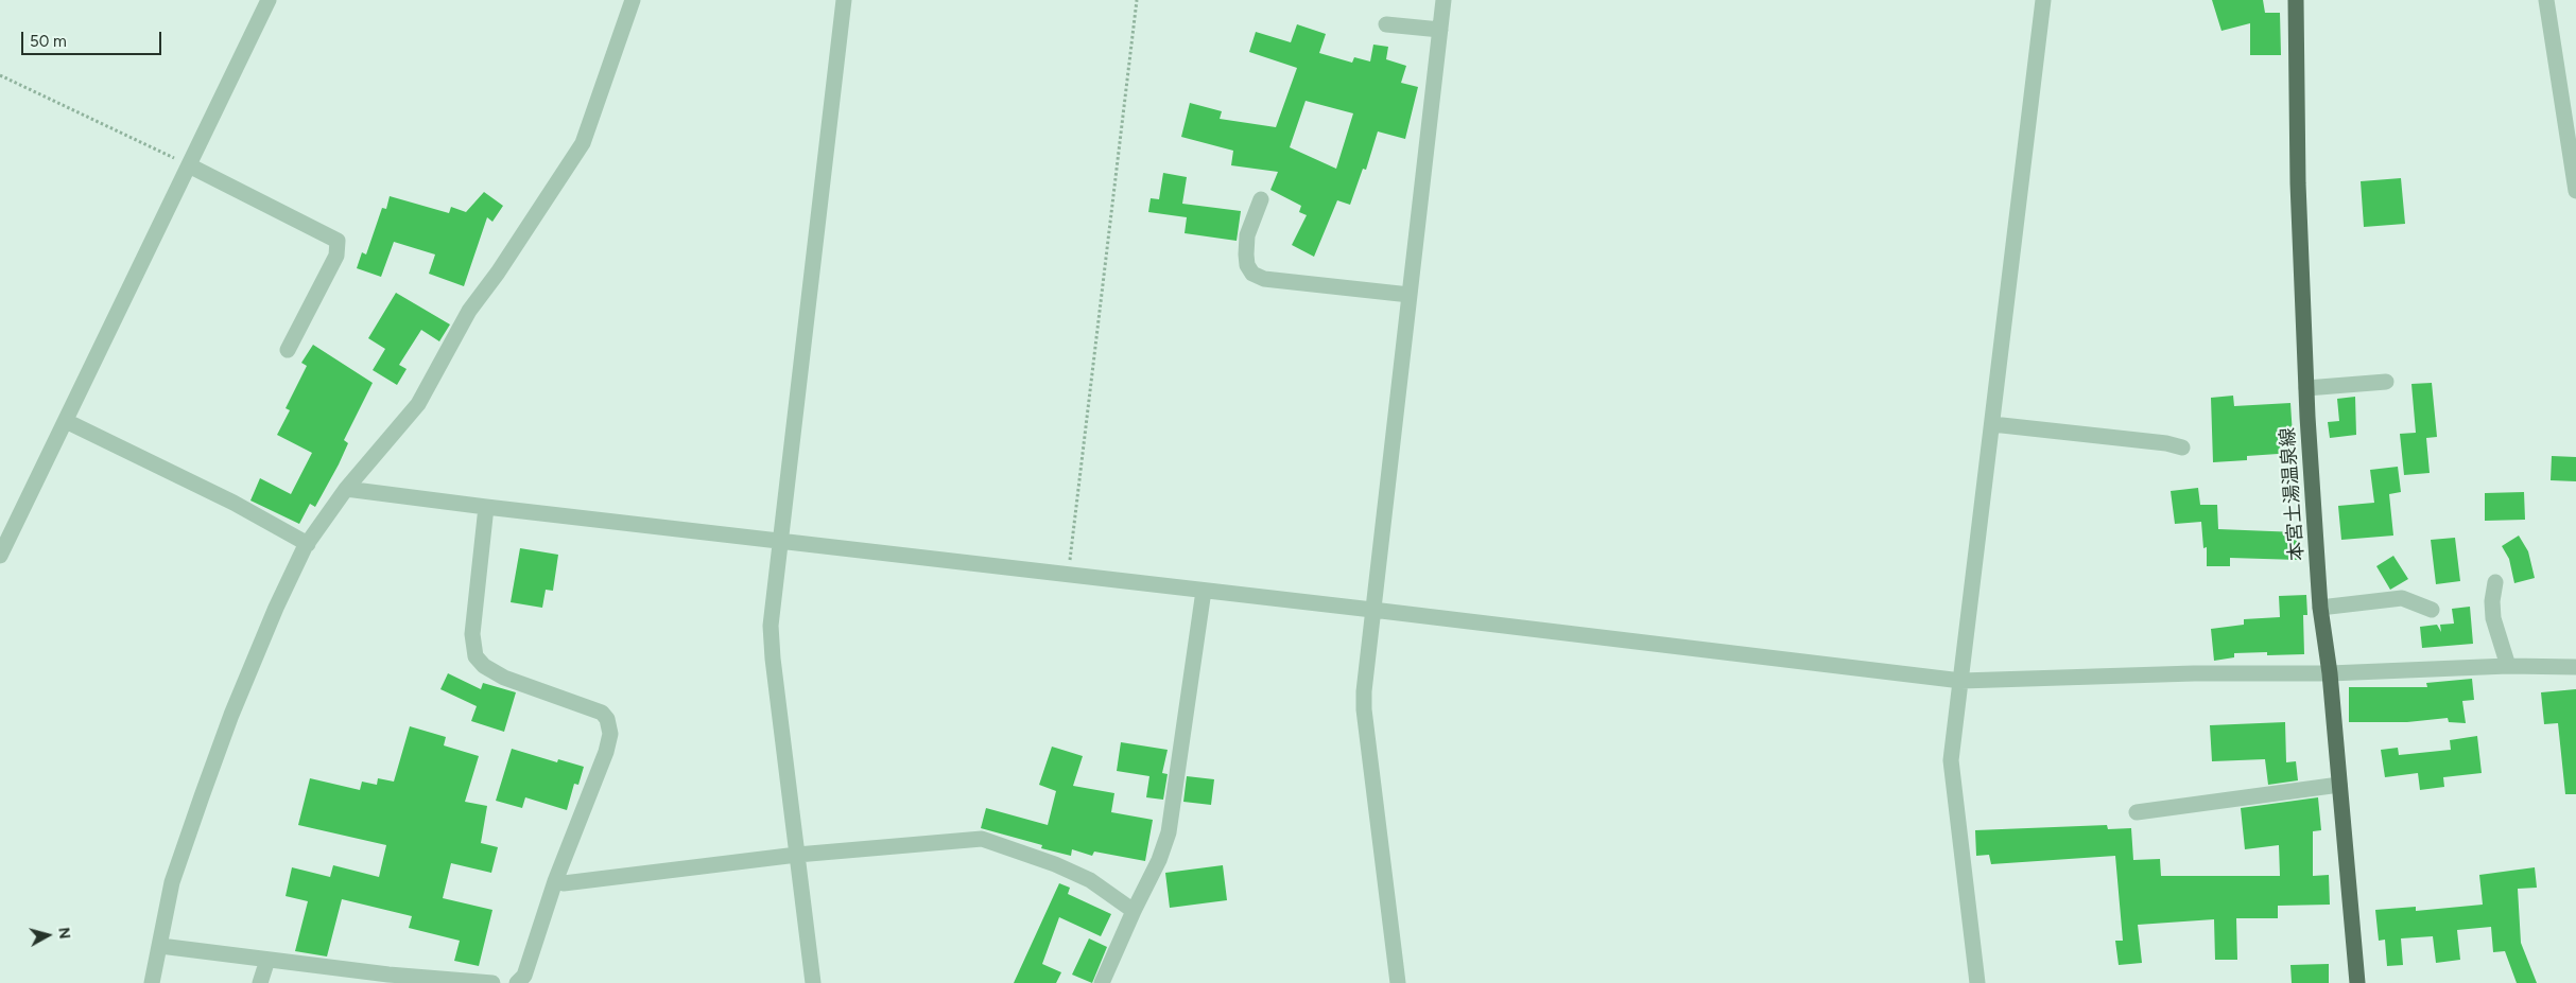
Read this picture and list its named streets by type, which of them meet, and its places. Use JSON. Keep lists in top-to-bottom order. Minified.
{"streets":{"main road":["本宮土湯温泉線"]},"scale_bar":"50 m","north":"right"}
